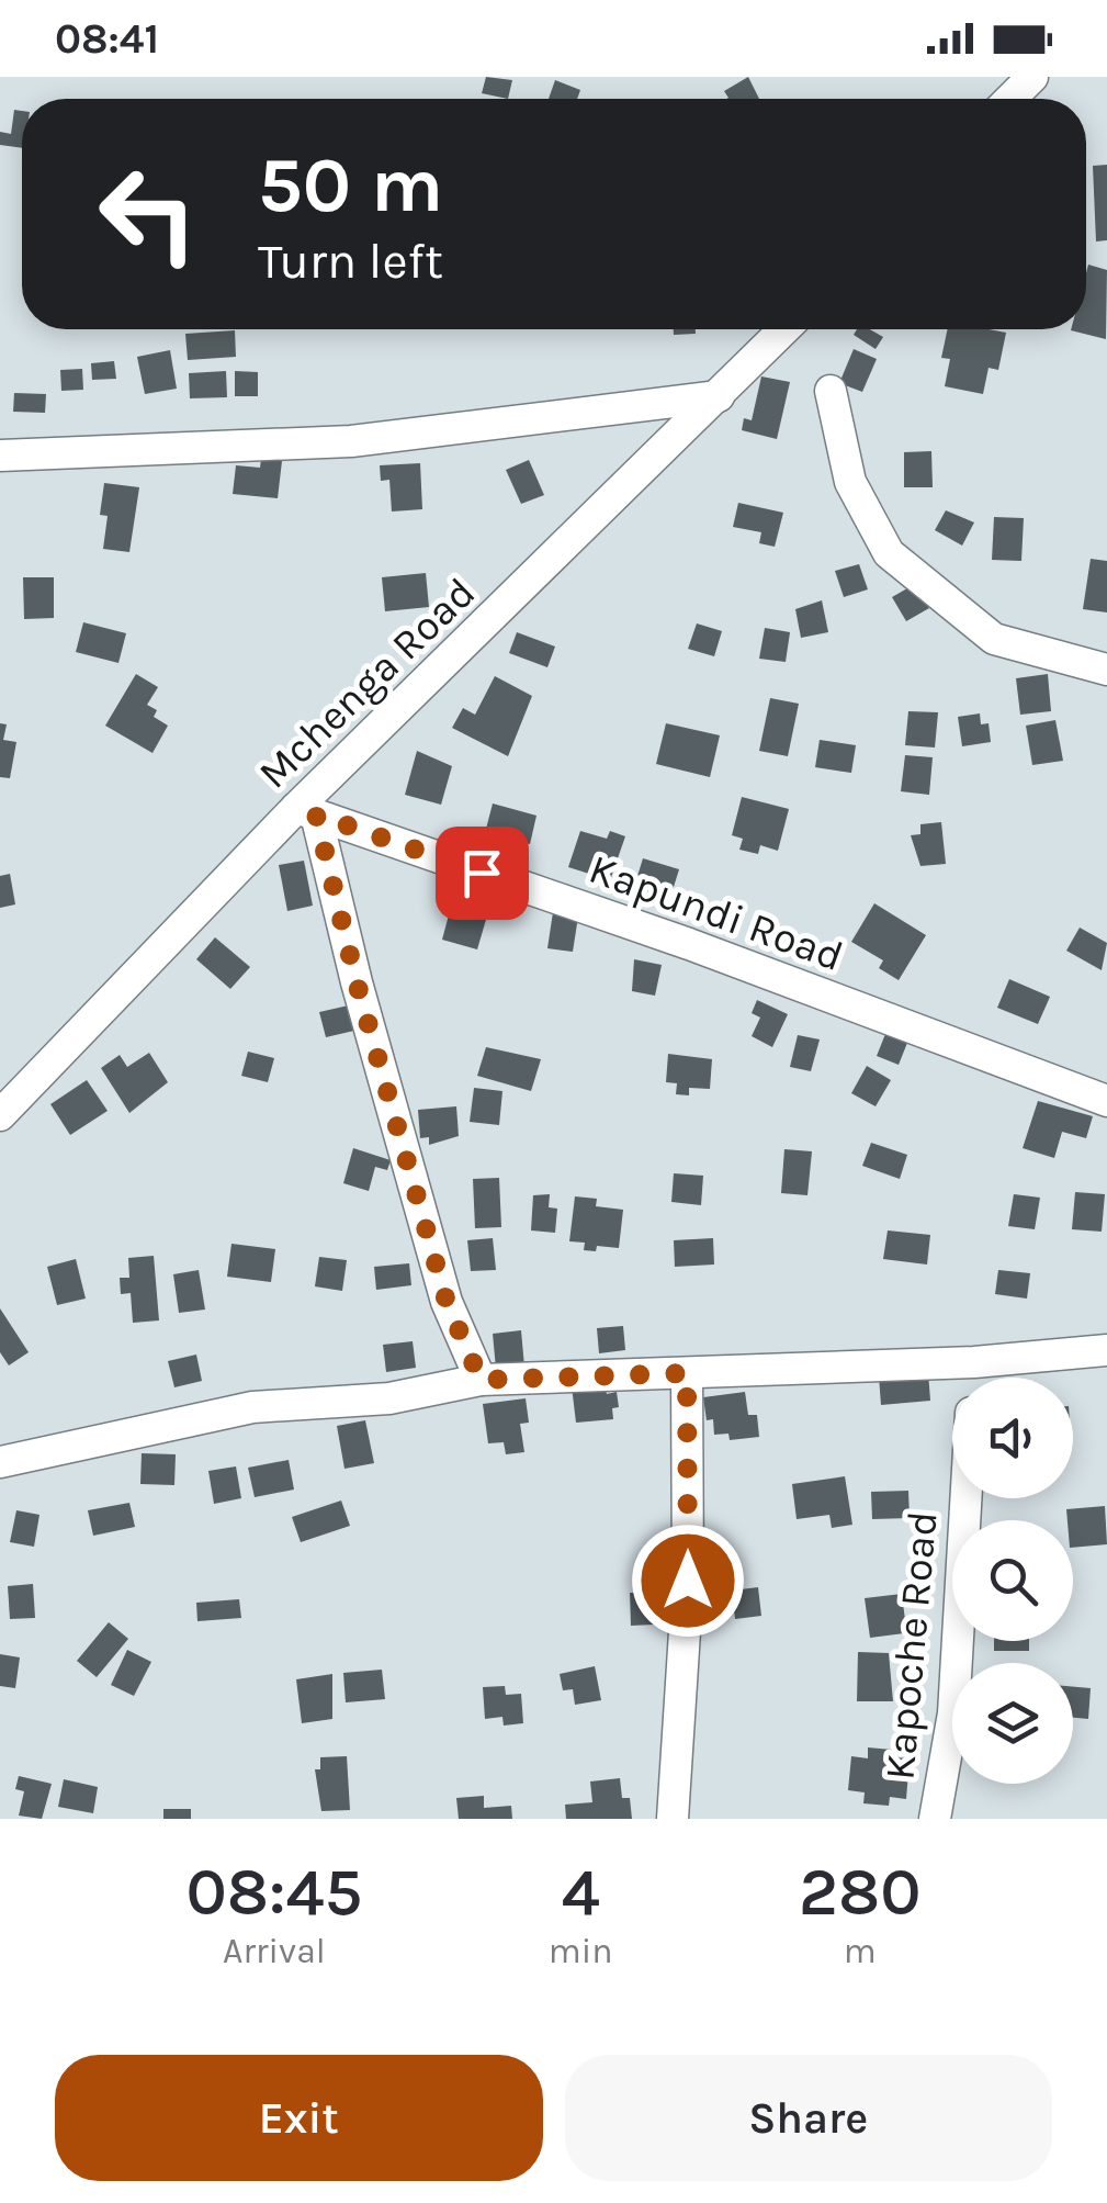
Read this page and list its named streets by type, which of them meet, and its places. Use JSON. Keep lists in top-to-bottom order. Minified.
{"streets":{"street":["Mchenga Road","Kapundi Road","Kapoche Road"]},"crossings":[["Mchenga Road","Kapundi Road"]],"page":{"status":"08:41","turn":["50 m","Turn left"],"eta":["08:45","Arrival","4","min","280","m"],"buttons":["Exit","Share"]}}
